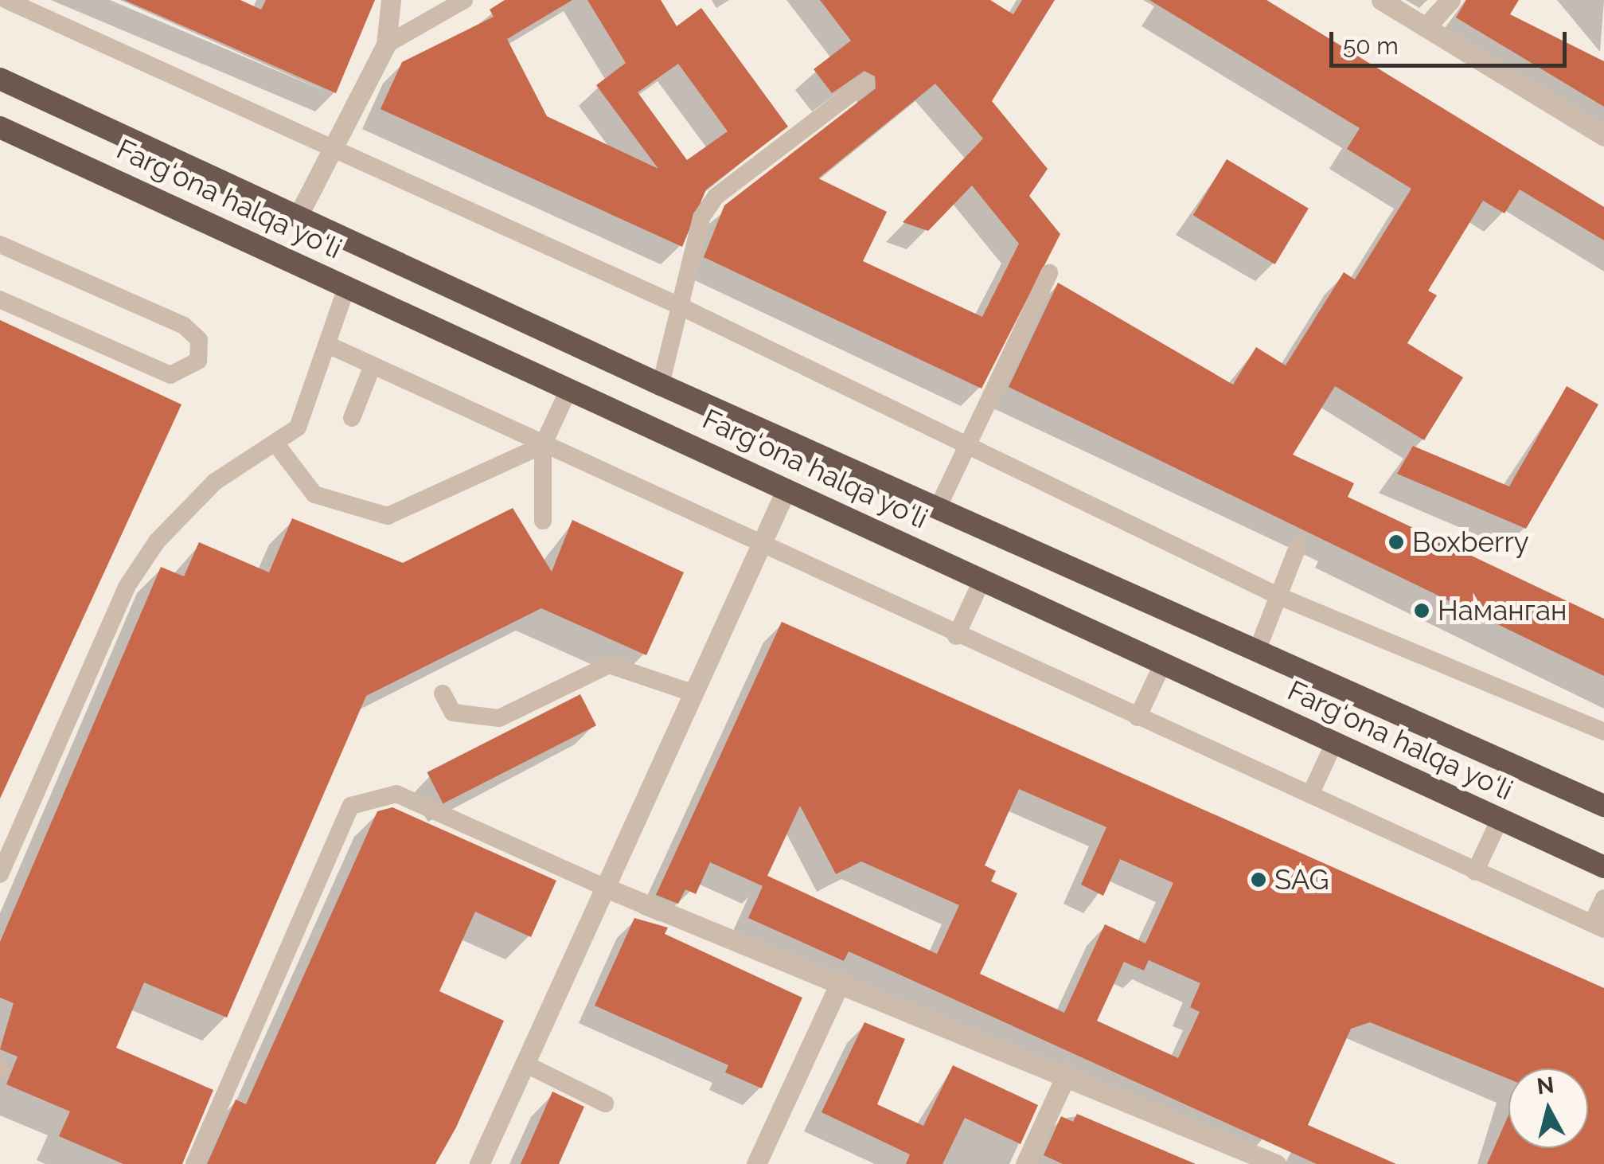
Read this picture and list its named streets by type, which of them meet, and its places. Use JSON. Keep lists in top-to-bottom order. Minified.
{"streets":{"highway":["Farg‘ona halqa yo‘li"]},"places":["Boxberry","Наманган","SAG"],"scale_bar":"50 m","north":"top"}
